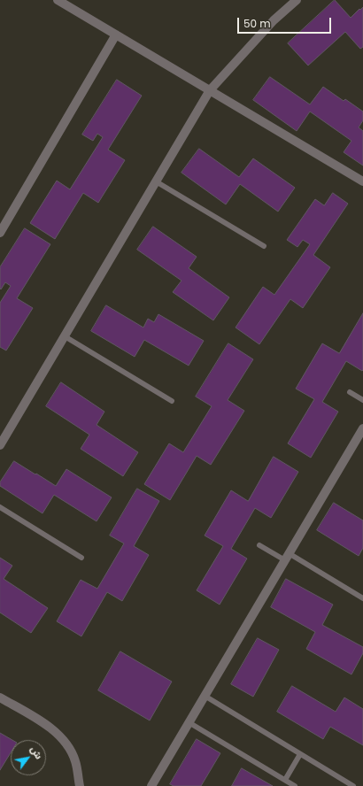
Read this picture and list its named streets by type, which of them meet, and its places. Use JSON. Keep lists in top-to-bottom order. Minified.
{"scale_bar":"50 m","north":"top right"}
